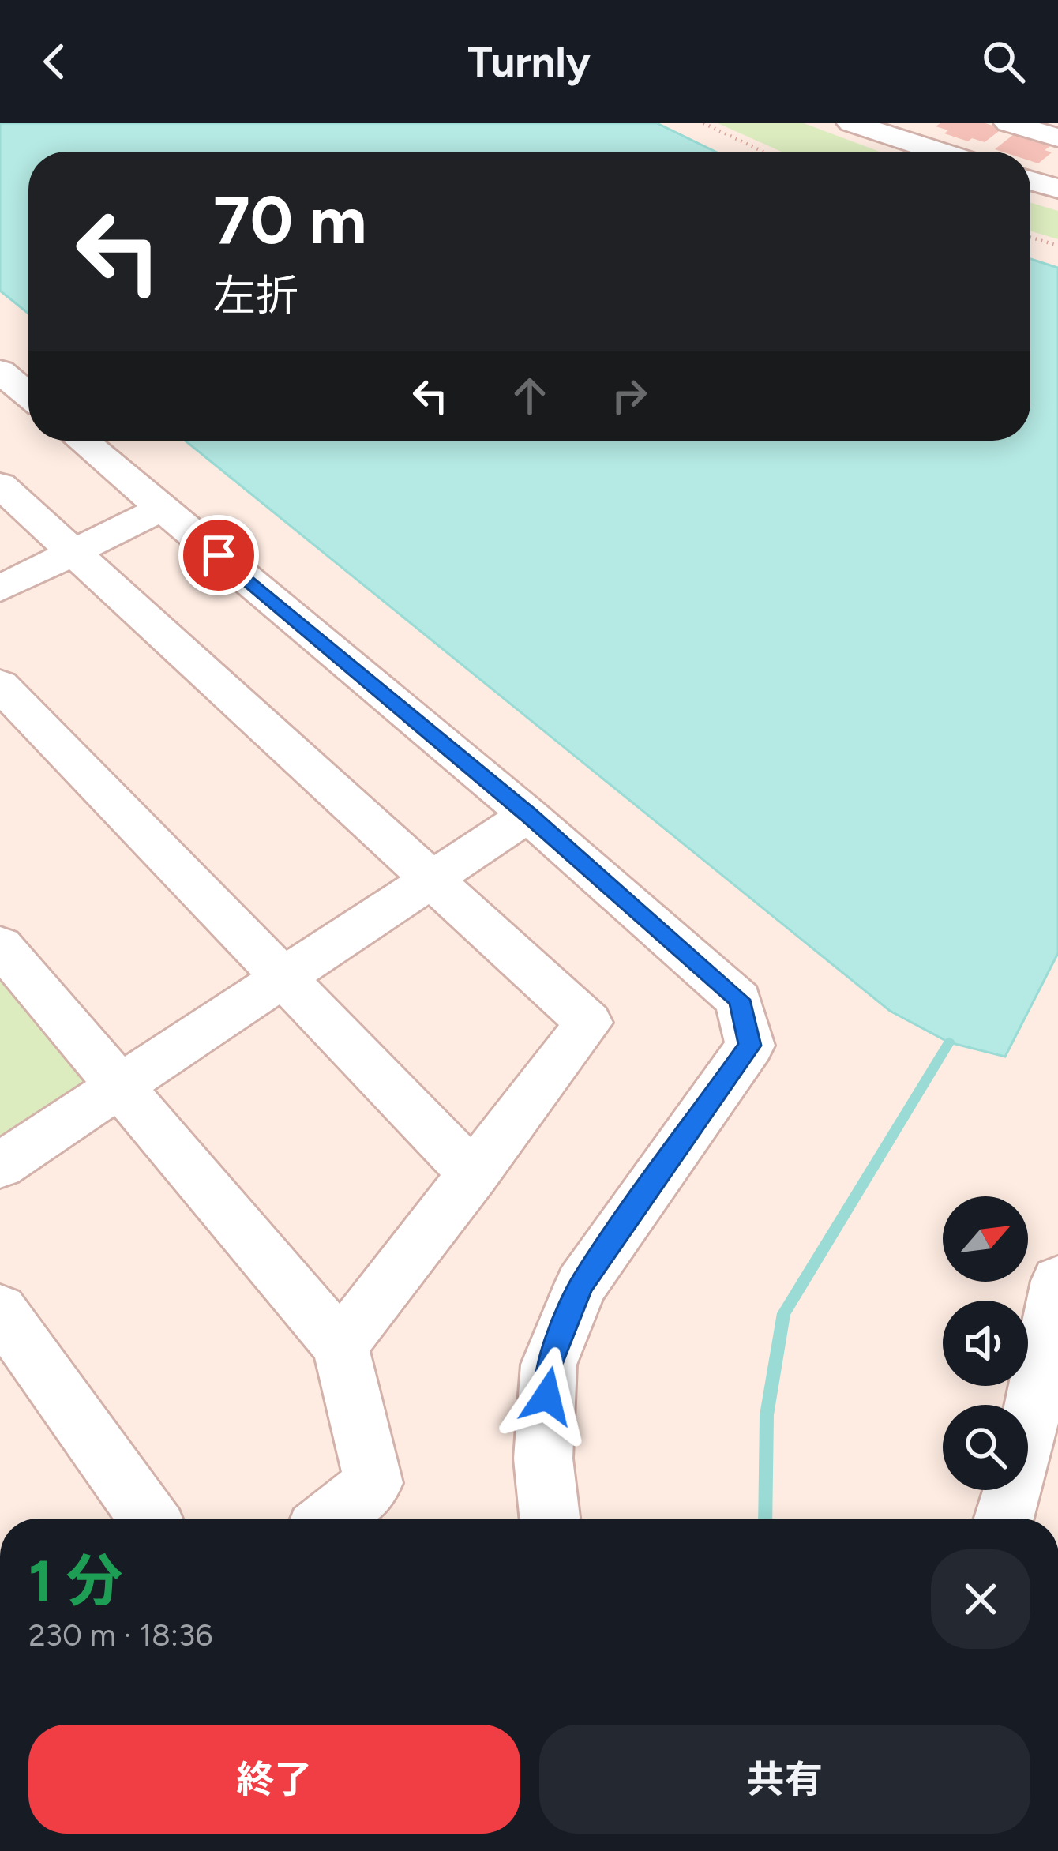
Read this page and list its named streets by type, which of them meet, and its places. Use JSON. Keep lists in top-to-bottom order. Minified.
{"north":"top right","page":{"header":"Turnly","turn":["70 m","左折"],"heading":["1 分","230 m · 18:36"],"buttons":["終了","共有"]}}
